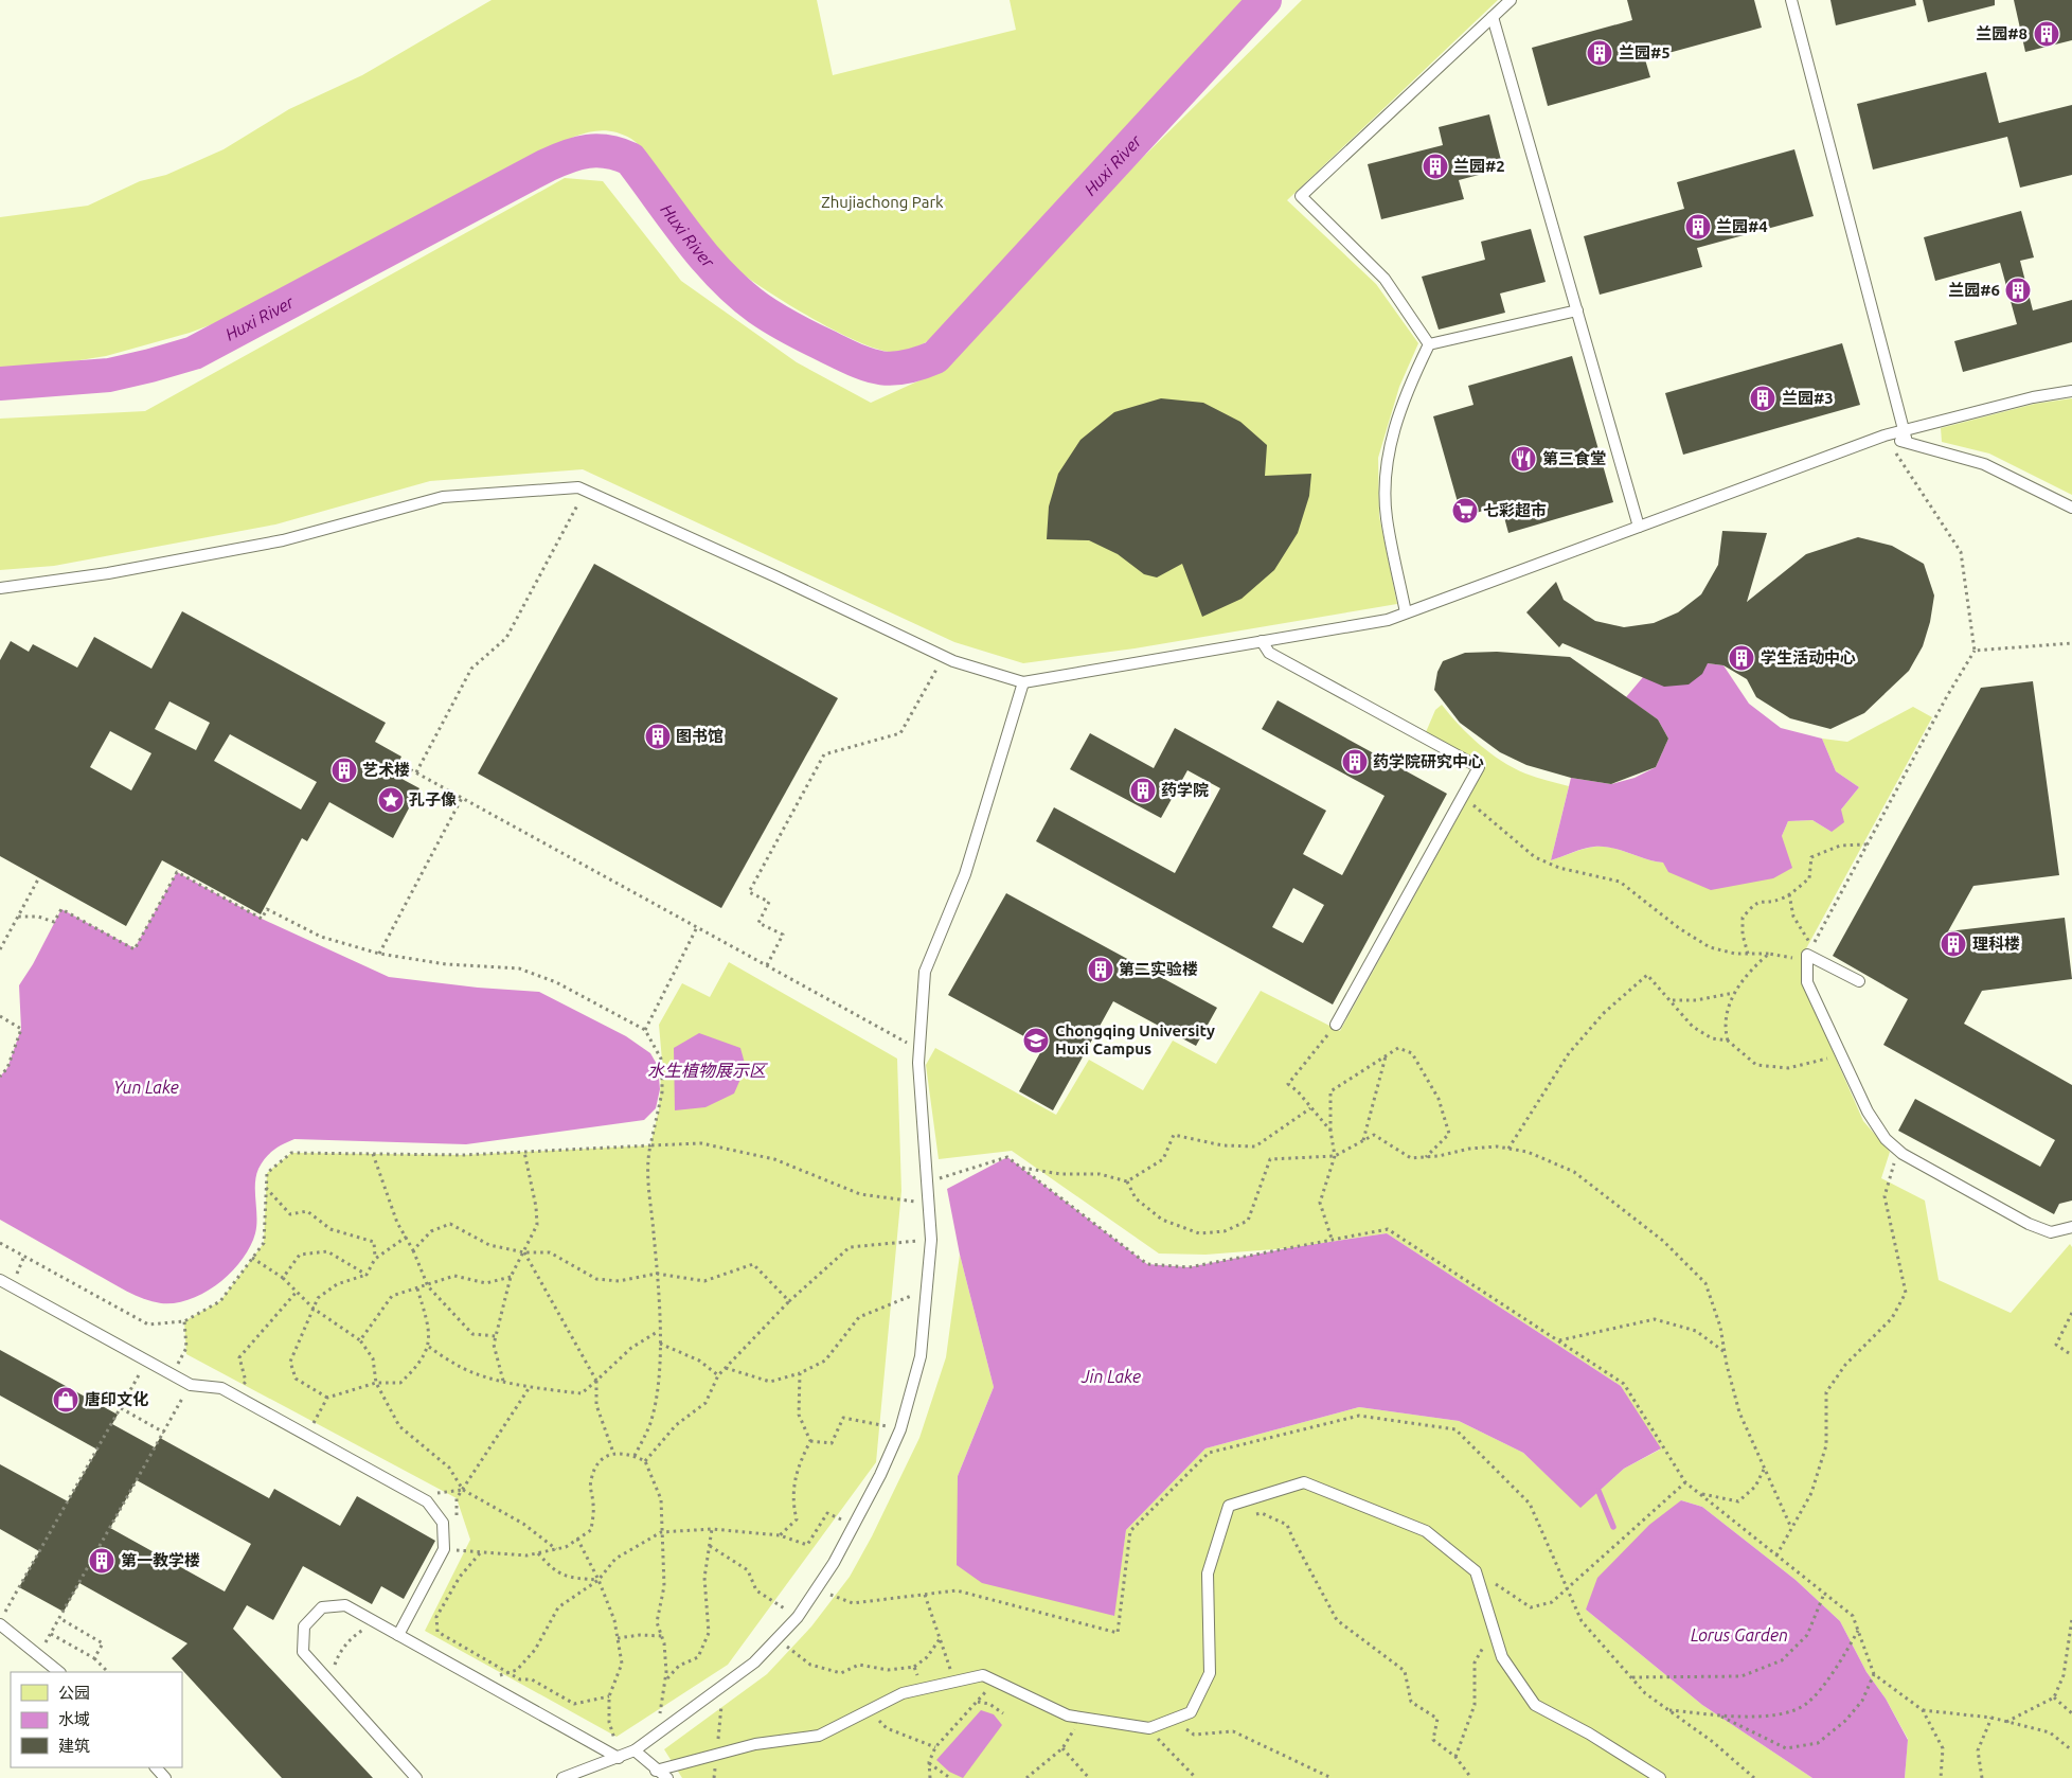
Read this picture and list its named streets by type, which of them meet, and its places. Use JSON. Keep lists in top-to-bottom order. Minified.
{"water":["Huxi River","水生植物展示区","Yun Lake","Jin Lake","Lorus Garden"],"parks":["Zhujiachong Park"],"places":{"building":["兰园#8","兰园#5","兰园#2","兰园#4","兰园#6","兰园#3","学生活动中心","图书馆","药学院研究中心","艺术楼","药学院","理科楼","第二实验楼","第一教学楼"],"restaurant":["第三食堂"],"supermarket":["七彩超市"],"place":["孔子像"],"school or university":["Chongqing University Huxi Campus"],"shop":["唐印文化"]},"legend":["公园","水域","建筑"]}
